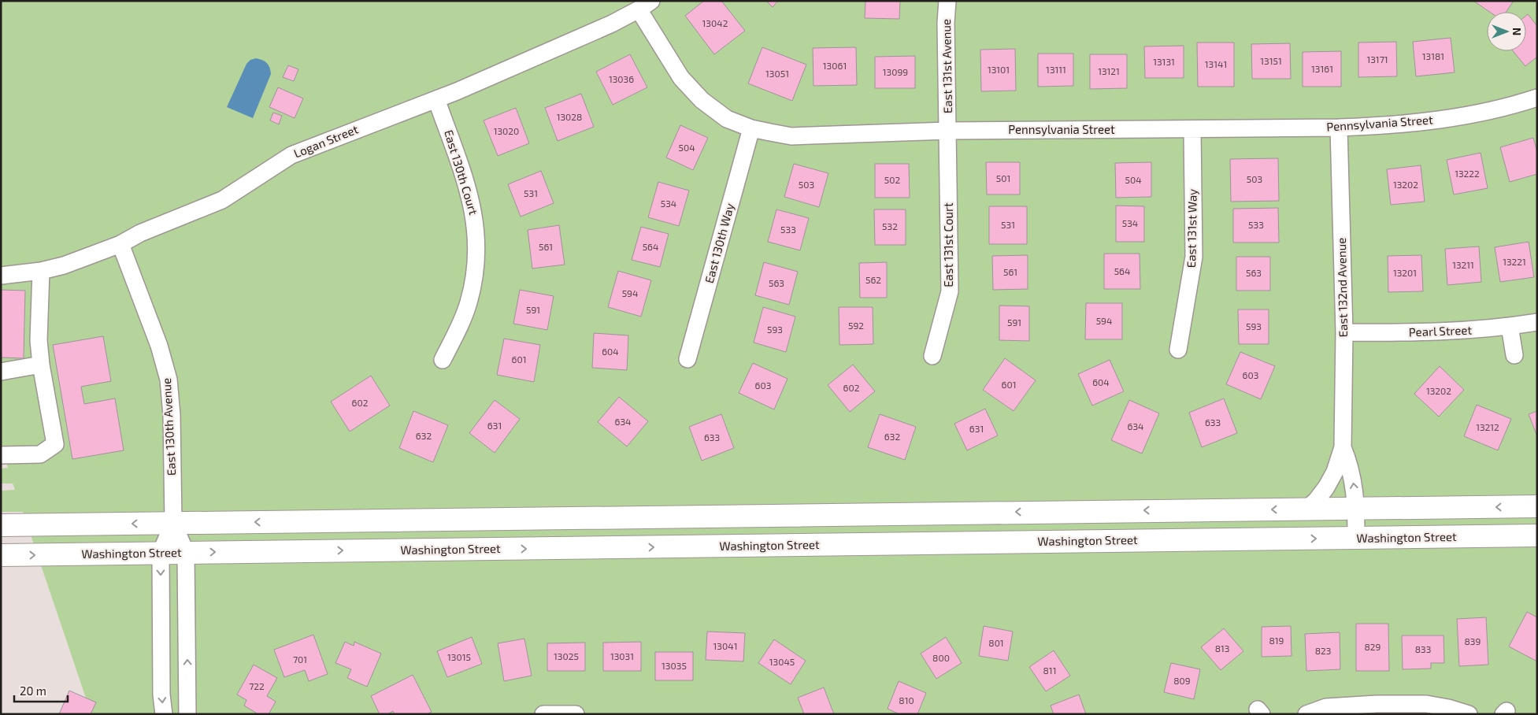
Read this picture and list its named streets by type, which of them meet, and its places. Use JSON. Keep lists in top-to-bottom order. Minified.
{"streets":{"main road":["Washington Street"],"street":["East 131st Avenue","Pennsylvania Street","Logan Street","East 130th Court","East 131st Way","East 130th Way","East 131st Court","East 132nd Avenue","Pearl Street","East 130th Avenue"]},"crossings":[["East 131st Avenue","Pennsylvania Street"],["East 131st Avenue","East 131st Court"],["Pennsylvania Street","Logan Street"],["Pennsylvania Street","East 131st Way"],["Pennsylvania Street","East 130th Way"],["Pennsylvania Street","East 131st Court"],["Pennsylvania Street","East 132nd Avenue"],["Logan Street","East 130th Court"],["Logan Street","East 130th Avenue"],["East 132nd Avenue","Pearl Street"],["East 132nd Avenue","Washington Street"],["East 130th Avenue","Washington Street"]],"house_numbers":["13042","13181","13171","13151","13131","13141","13061","13161","13101","13111","13121","13099","13051","13036","13028","13020","504","13222","501","503","502","504","503","13202","531","534","534","531","533","532","533","561","564","13221","13211","564","561","563","13201","562","563","594","591","594","591","592","593","593","604","601","603","604","601","603","602","13202","602","634","633","631","634","13212","631","632","632","633","819","839","801","13041","829","813","833","823","13025","13031","13015","800","701","13045","13035","811","809","722","810"],"scale_bar":"20 m","north":"right"}
